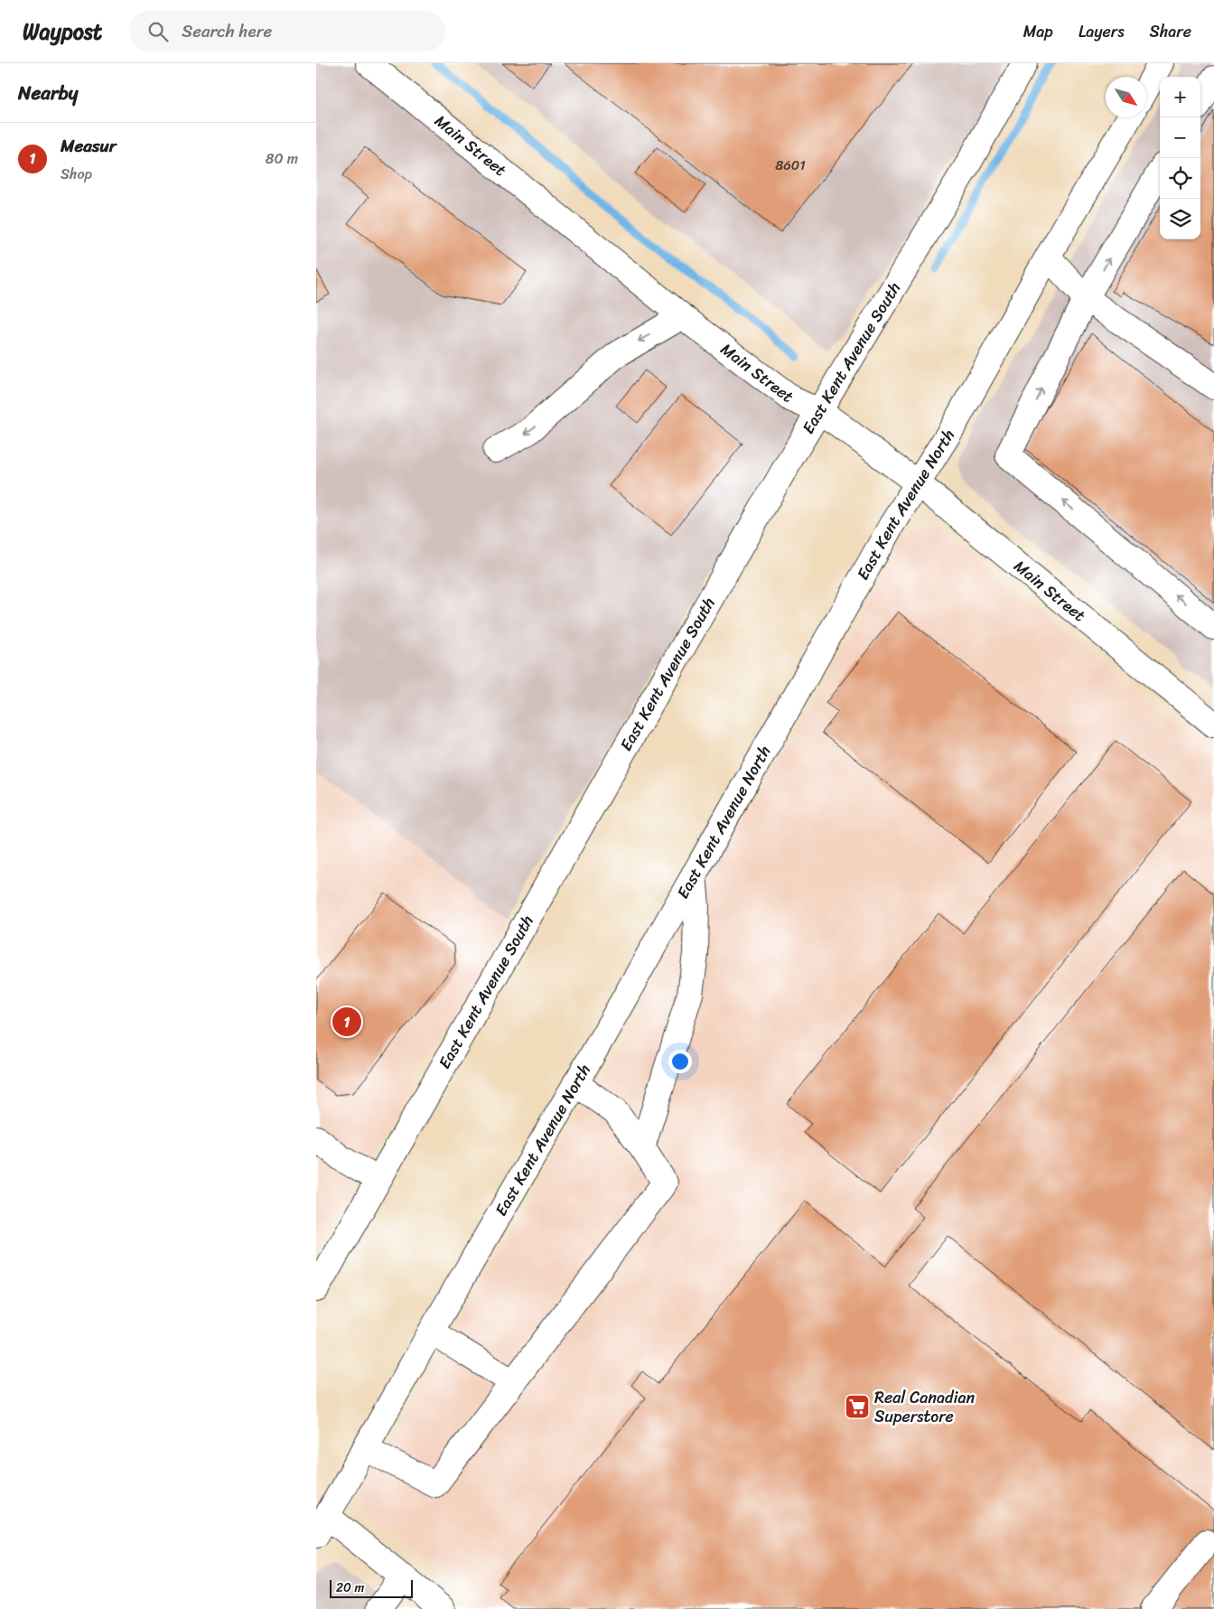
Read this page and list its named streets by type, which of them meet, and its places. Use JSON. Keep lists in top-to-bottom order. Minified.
{"streets":{"street":["Main Street","East Kent Avenue South","East Kent Avenue North"]},"crossings":[["Main Street","East Kent Avenue South"],["Main Street","East Kent Avenue North"]],"places":{"supermarket":["Real Canadian Superstore"]},"house_numbers":["8601"],"scale_bar":"20 m","north":"bottom right","page":{"header":"Waypost","search":"Search here","nav":["Map","Layers","Share"],"heading":"Nearby","map_buttons":["+","−"],"list":[{"mark":"1","name":"Measur","note":"Shop","value":"80 m"}],"pins":"1","scale":"20 m"}}
